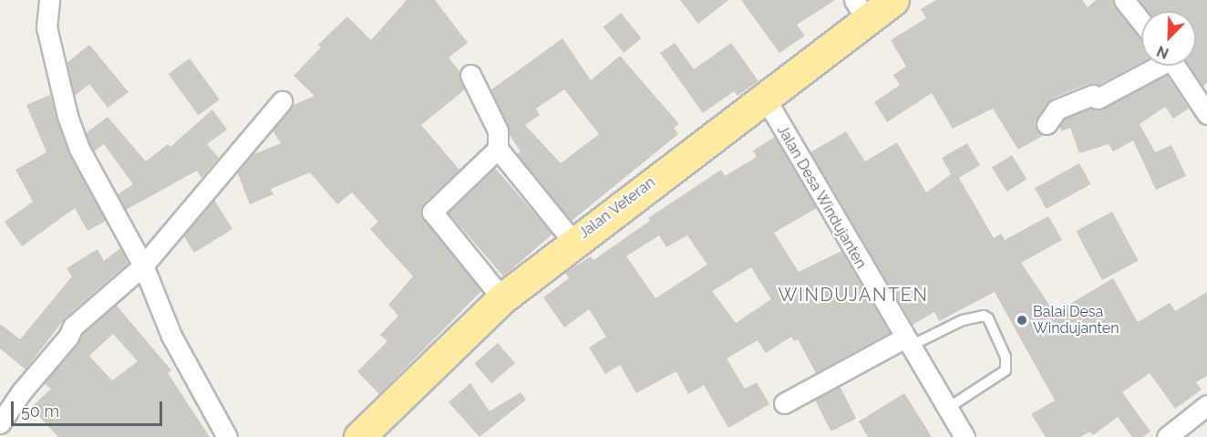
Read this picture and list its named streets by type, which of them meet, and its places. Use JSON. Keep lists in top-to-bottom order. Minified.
{"streets":{"highway":["Jalan Veteran"],"street":["Jalan Desa Windujanten"]},"crossings":[["Jalan Desa Windujanten","Jalan Veteran"]],"districts":["WINDUJANTEN"],"places":["Balai Desa Windujanten"],"scale_bar":"50 m","north":"bottom left"}
